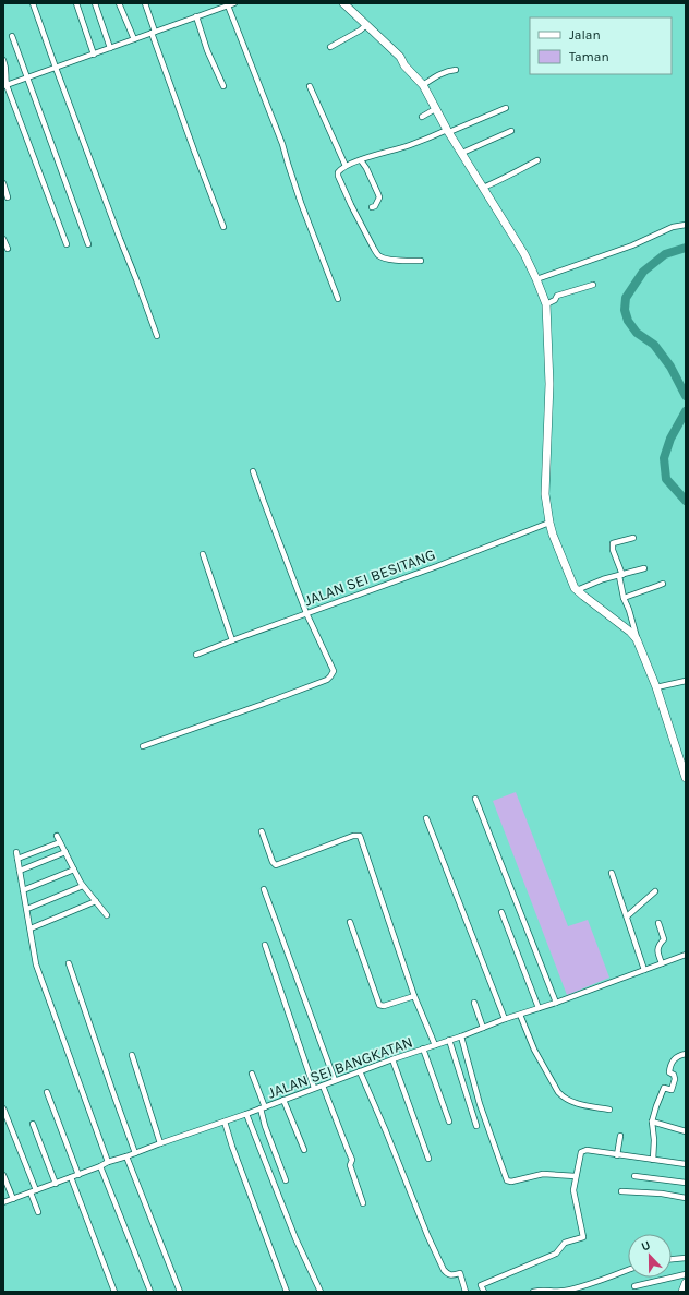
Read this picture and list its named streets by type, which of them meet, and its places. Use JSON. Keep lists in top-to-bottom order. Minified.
{"streets":{"street":["JALAN SEI BESITANG","JALAN SEI BANGKATAN"]},"legend":["Jalan","Taman"],"north":"top"}
